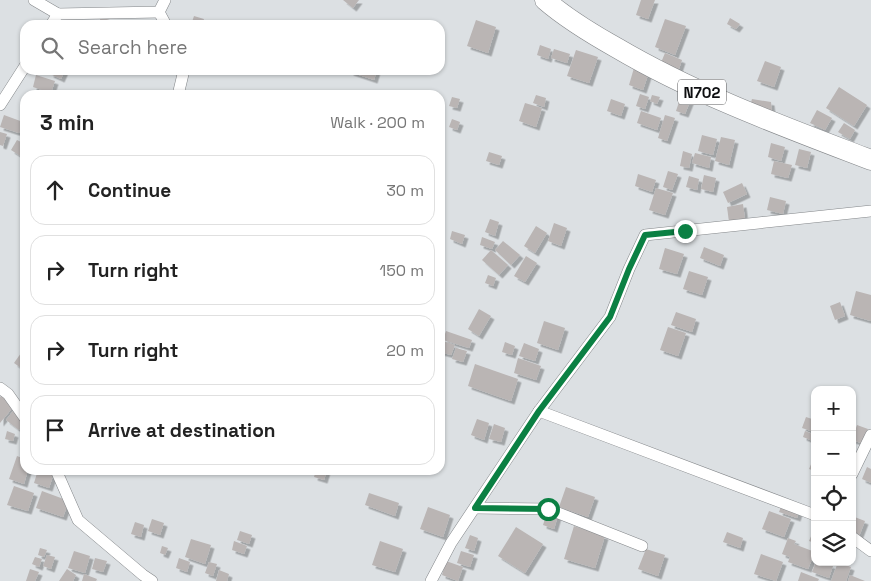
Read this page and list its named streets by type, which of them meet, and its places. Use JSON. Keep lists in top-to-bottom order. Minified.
{"streets":{"highway":["N702"]},"page":{"search":"Search here","heading":["3 min","Walk · 200 m"],"list":[["Continue","30 m"],["Turn right","150 m"],["Turn right","20 m"],"Arrive at destination"],"map_buttons":["+","−"]}}
